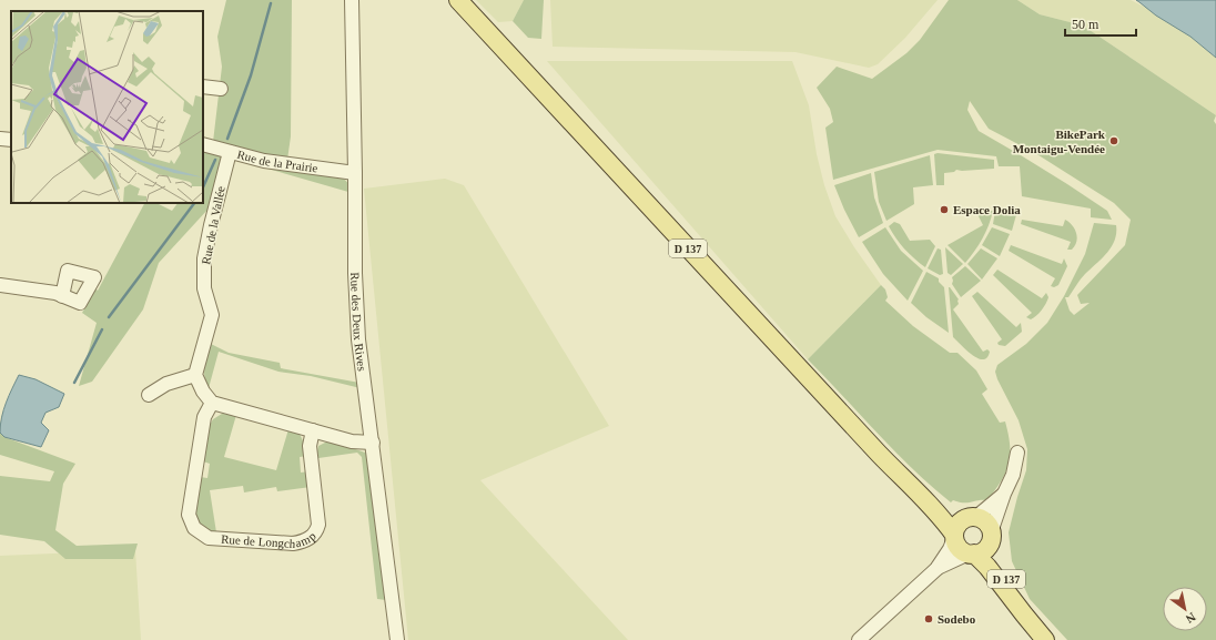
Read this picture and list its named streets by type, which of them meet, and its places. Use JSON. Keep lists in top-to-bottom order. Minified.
{"streets":{"main road":["D 137"],"street":["Rue de la Prairie","Rue de la Vallée","Rue des Deux Rives","Rue de Longchamp"]},"crossings":[["Rue de la Prairie","Rue de la Vallée"],["Rue de la Prairie","Rue des Deux Rives"]],"places":["BikePark Montaigu-Vendée","Espace Dolia","Sodebo"],"scale_bar":"50 m","north":"bottom right"}
